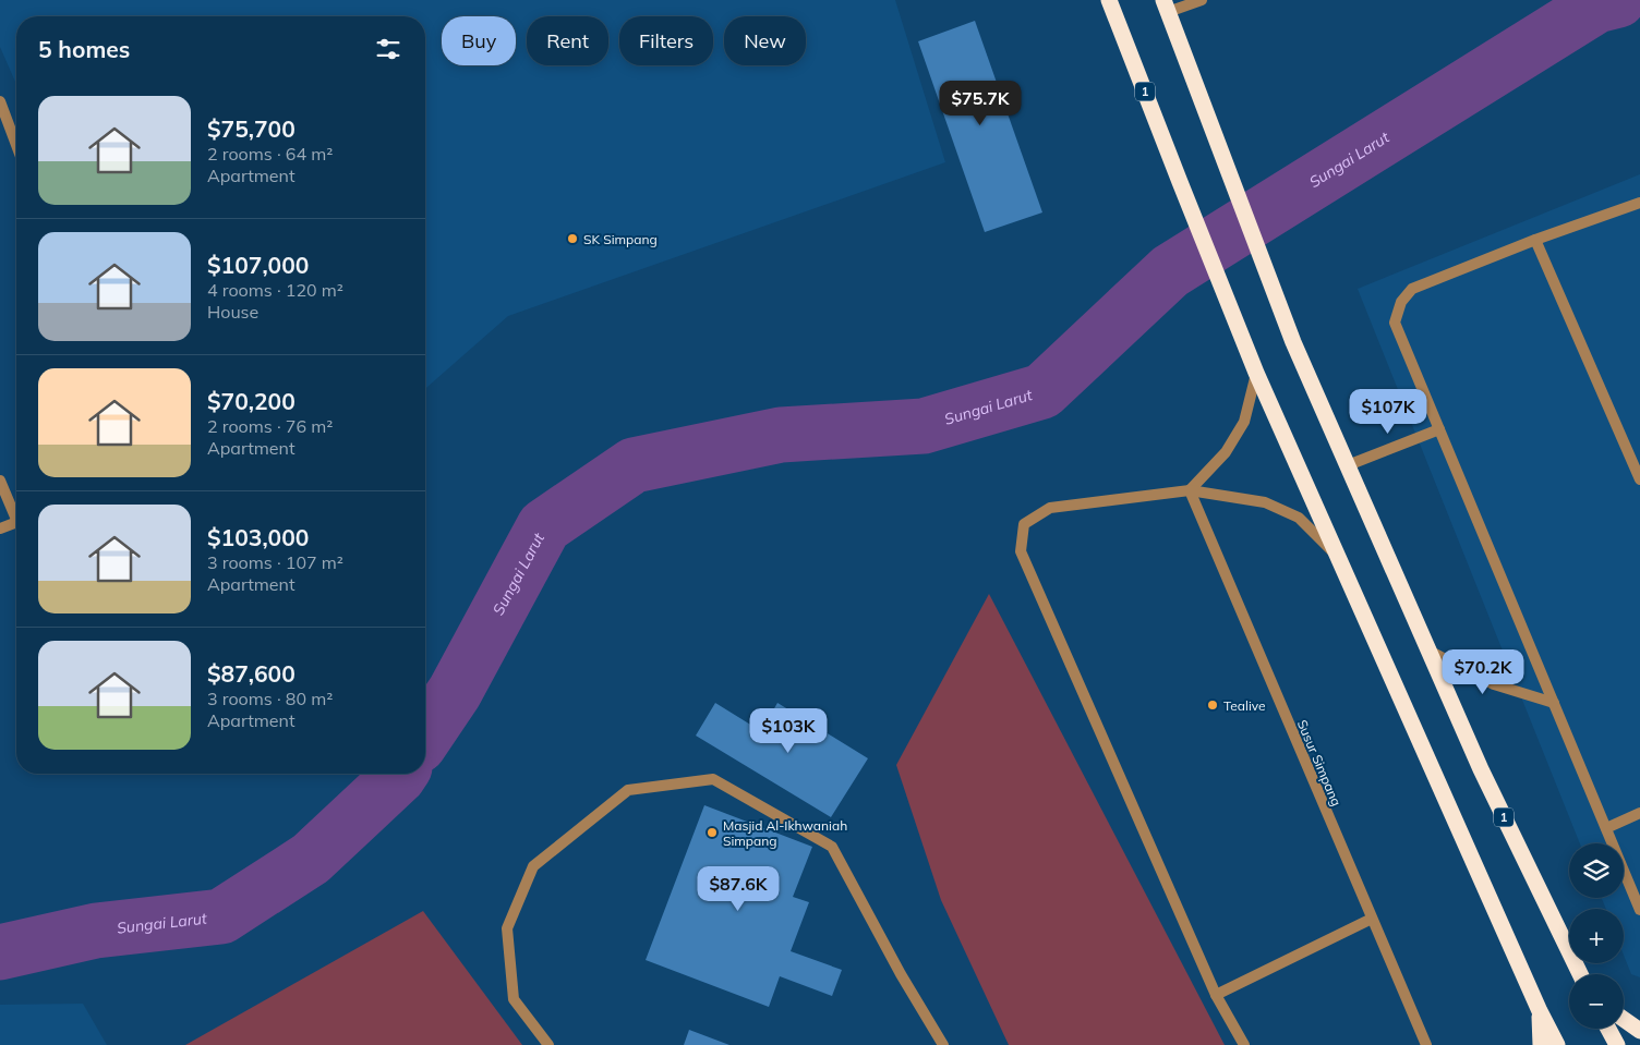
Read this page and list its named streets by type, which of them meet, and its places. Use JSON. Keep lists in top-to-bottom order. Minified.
{"streets":{"highway":["1"],"street":["Susur Simpang"]},"water":["Sungai Larut"],"places":["SK Simpang","Tealive","Masjid Al-Ikhwaniah Simpang"],"page":{"chip":["Buy","Rent","Filters","New"],"heading":"5 homes","price":["$75.7K","$107K","$70.2K","$103K","$87.6K"],"list":[{"name":"$75,700","note":"2 rooms · 64 m² · Apartment"},{"name":"$107,000","note":"4 rooms · 120 m² · House"},{"name":"$70,200","note":"2 rooms · 76 m² · Apartment"},{"name":"$103,000","note":"3 rooms · 107 m² · Apartment"},{"name":"$87,600","note":"3 rooms · 80 m² · Apartment"}],"map_buttons":["+","−"]}}
